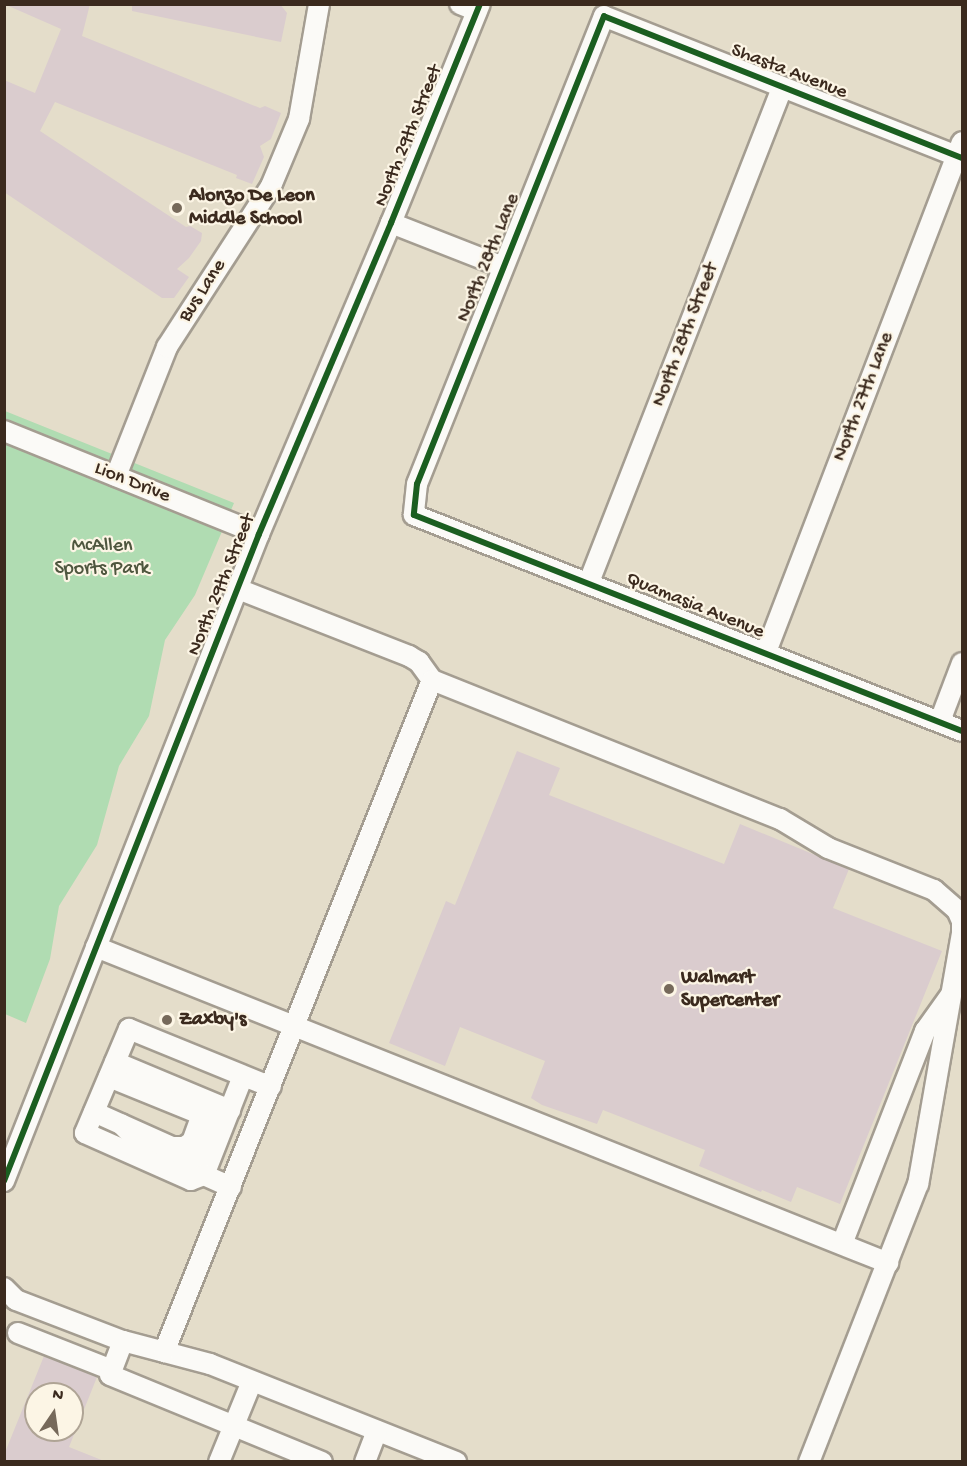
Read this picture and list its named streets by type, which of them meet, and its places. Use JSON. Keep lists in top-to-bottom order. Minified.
{"streets":{"street":["Shasta Avenue","North 29th Street","North 28th Lane","Bus Lane","North 28th Street","North 27th Lane","Lion Drive","Quamasia Avenue"]},"crossings":[["Shasta Avenue","North 28th Lane"],["Shasta Avenue","North 28th Street"],["Shasta Avenue","North 27th Lane"],["North 29th Street","Lion Drive"],["North 28th Lane","Quamasia Avenue"],["Bus Lane","Lion Drive"],["North 28th Street","Quamasia Avenue"],["North 27th Lane","Quamasia Avenue"]],"parks":["McAllen Sports Park"],"places":["Alonzo De Leon Middle School","Walmart Supercenter","Zaxby's"],"north":"top"}
